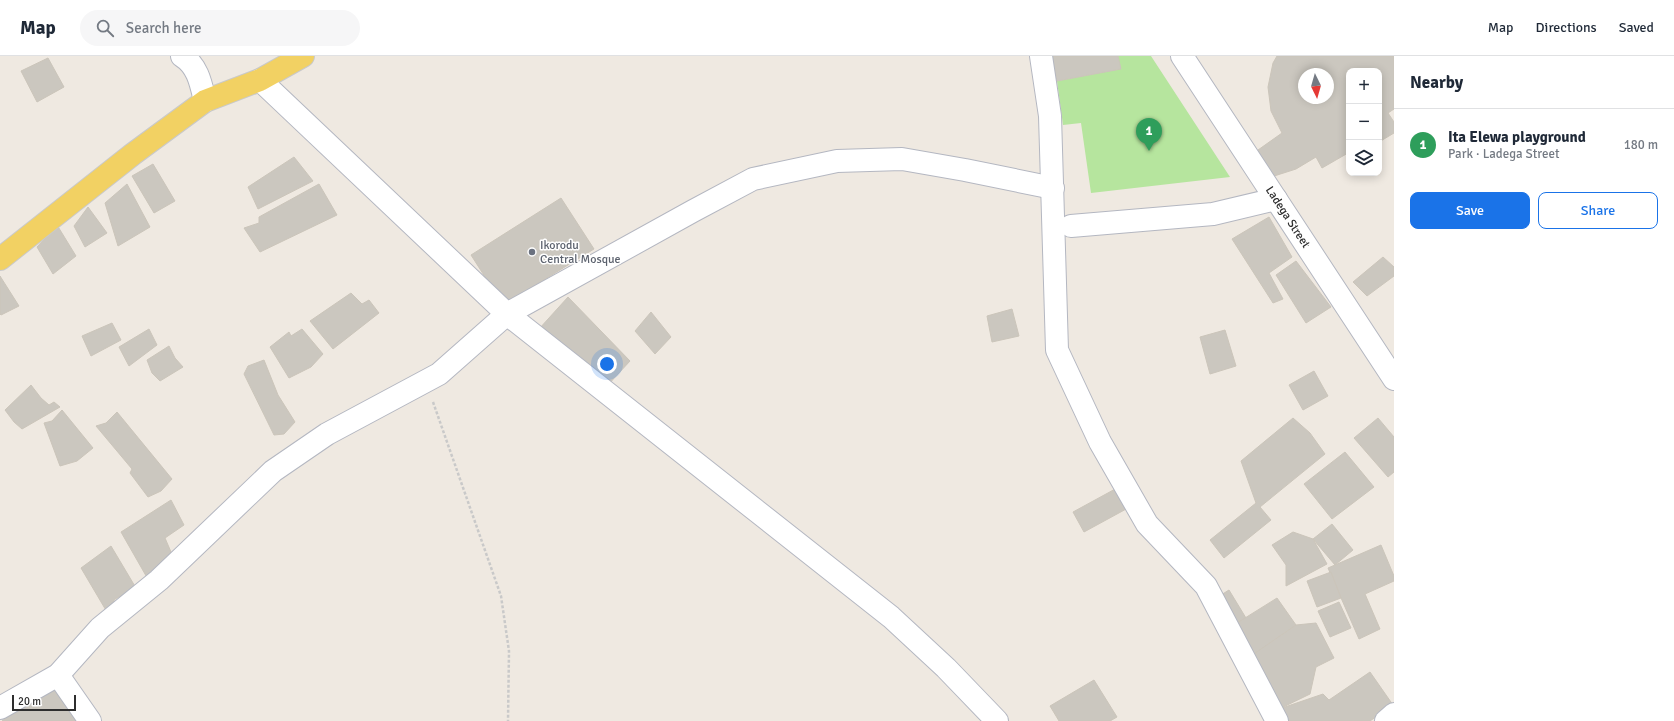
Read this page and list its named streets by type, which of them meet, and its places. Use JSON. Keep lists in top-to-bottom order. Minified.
{"streets":{"street":["Ladega Street"]},"places":["Ikorodu Central Mosque"],"scale_bar":"20 m","north":"bottom","page":{"header":"Map","search":"Search here","nav":["Map","Directions","Saved"],"heading":"Nearby","map_buttons":["+","−"],"list":[{"mark":"1","name":"Ita Elewa playground","note":"Park · Ladega Street","value":"180 m"}],"pins":"1","buttons":["Save","Share"],"scale":"20 m"}}
